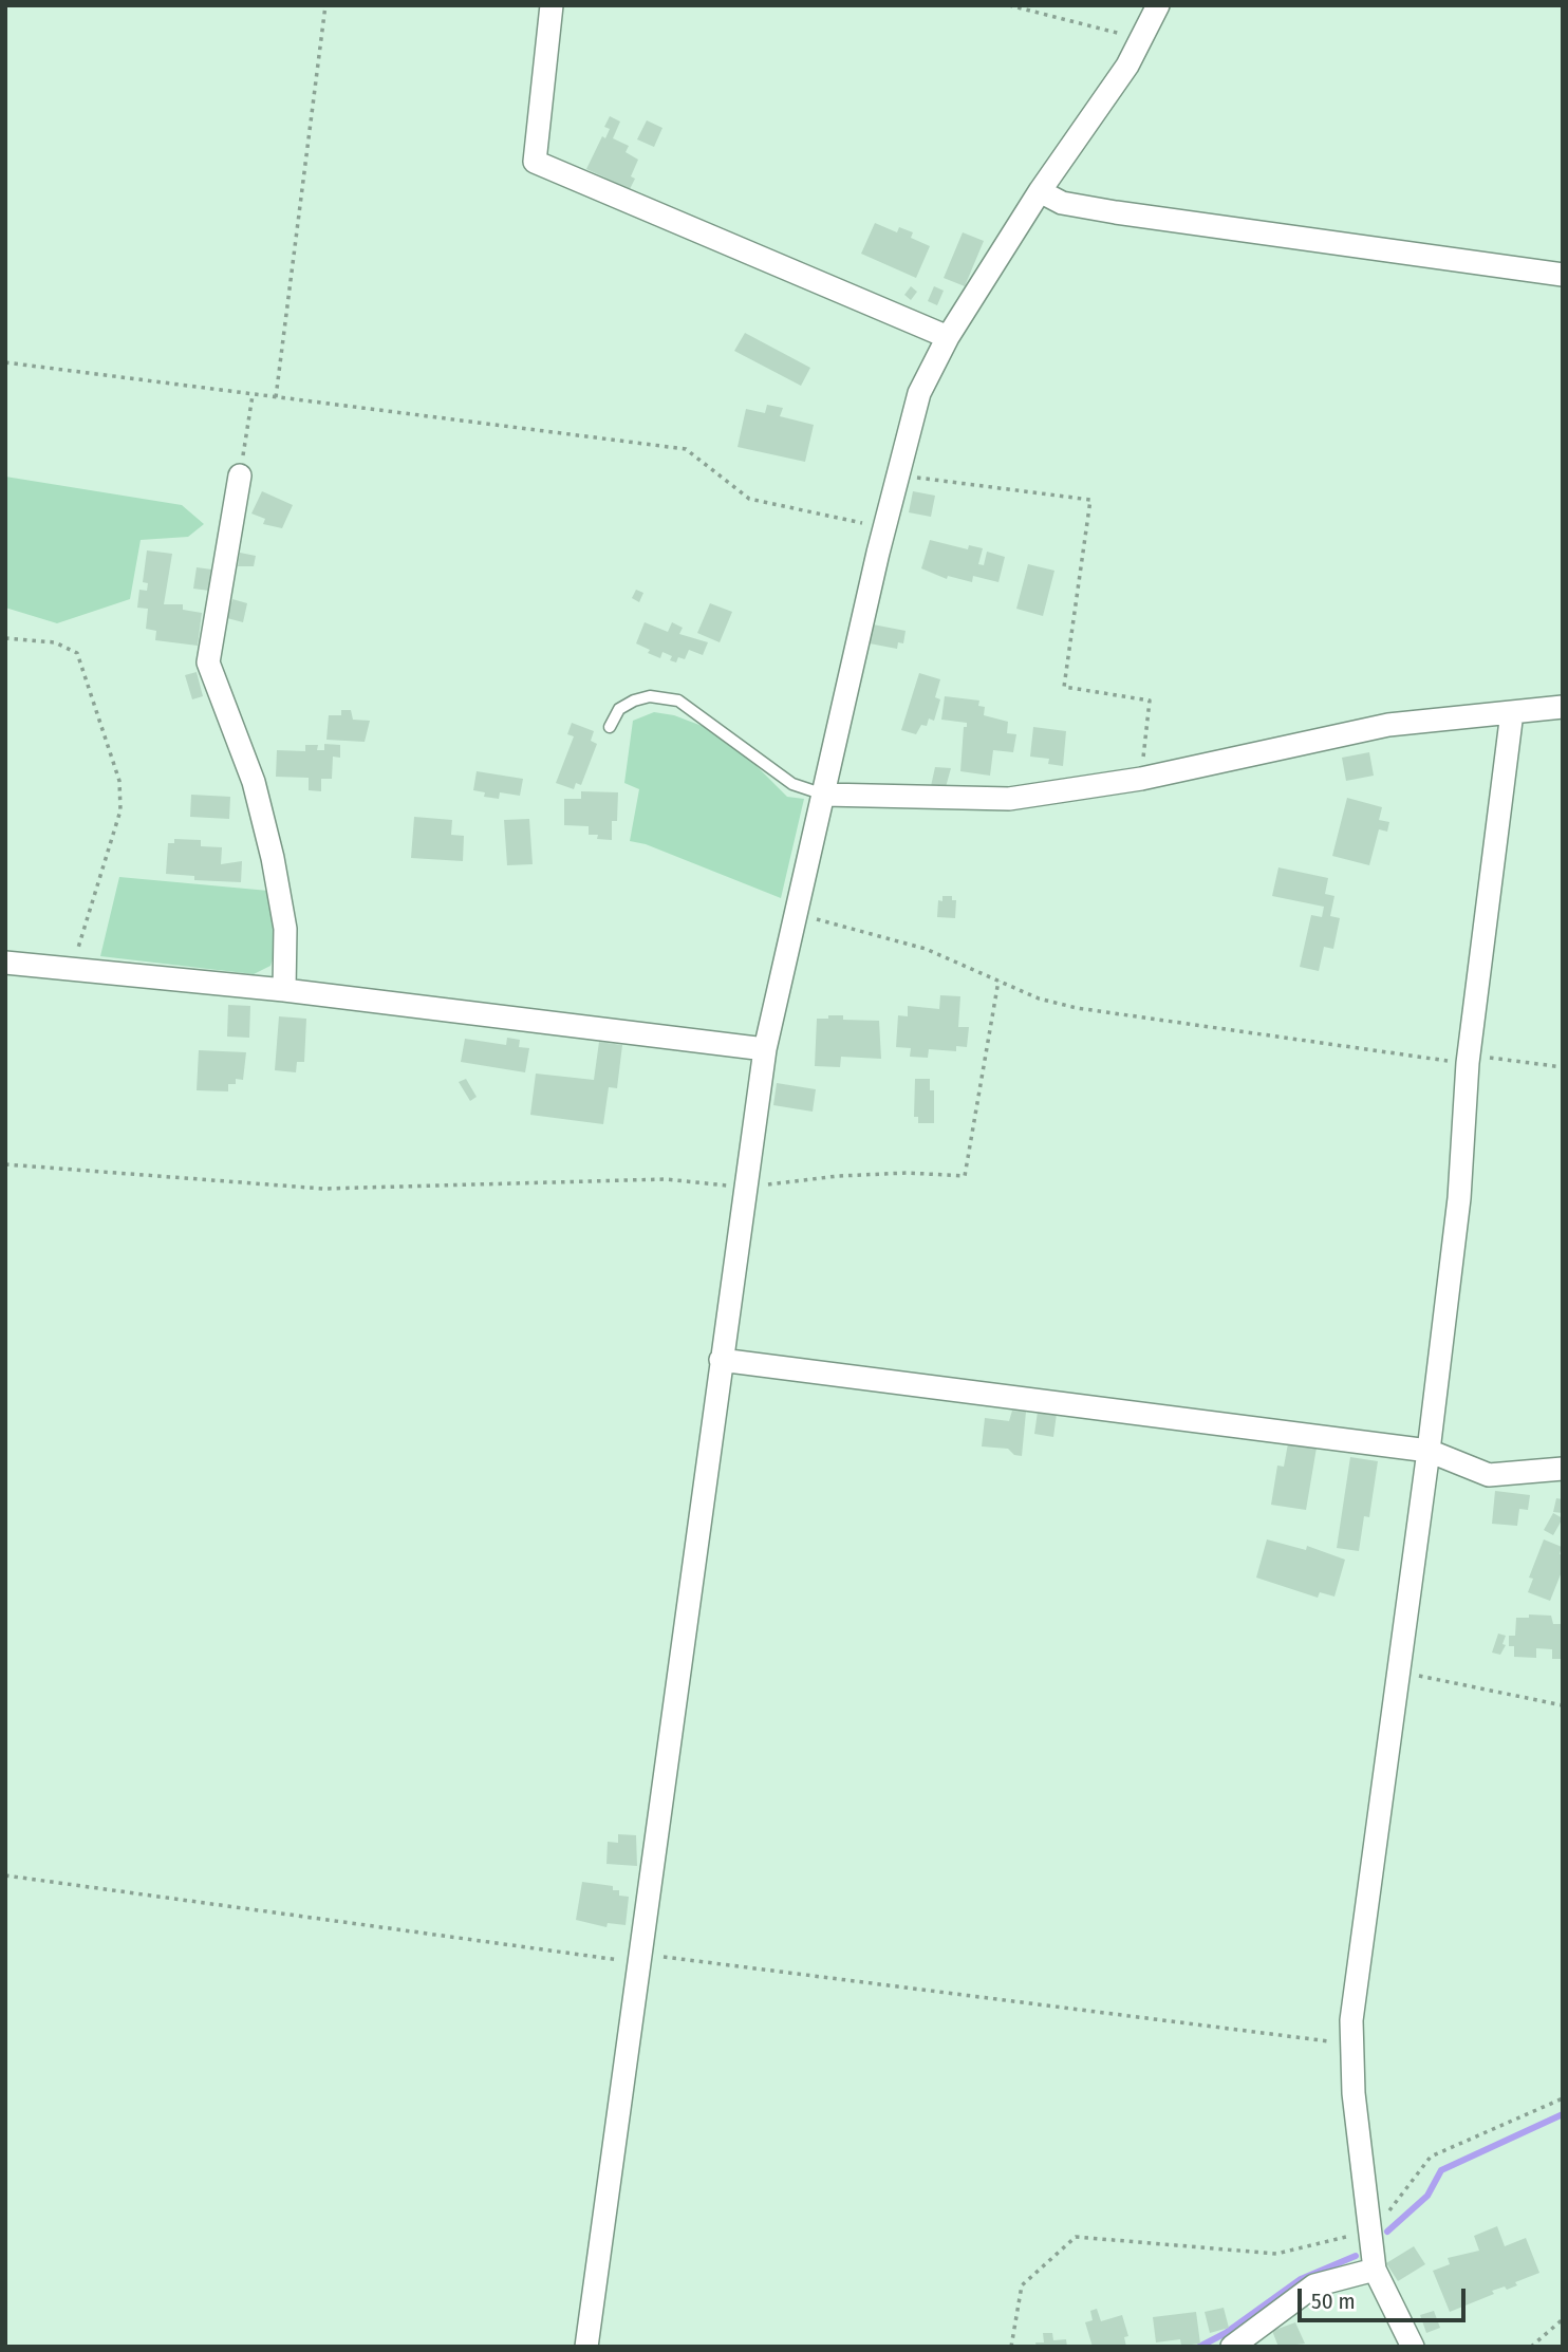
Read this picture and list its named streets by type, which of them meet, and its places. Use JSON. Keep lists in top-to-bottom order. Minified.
{"scale_bar":"50 m"}
